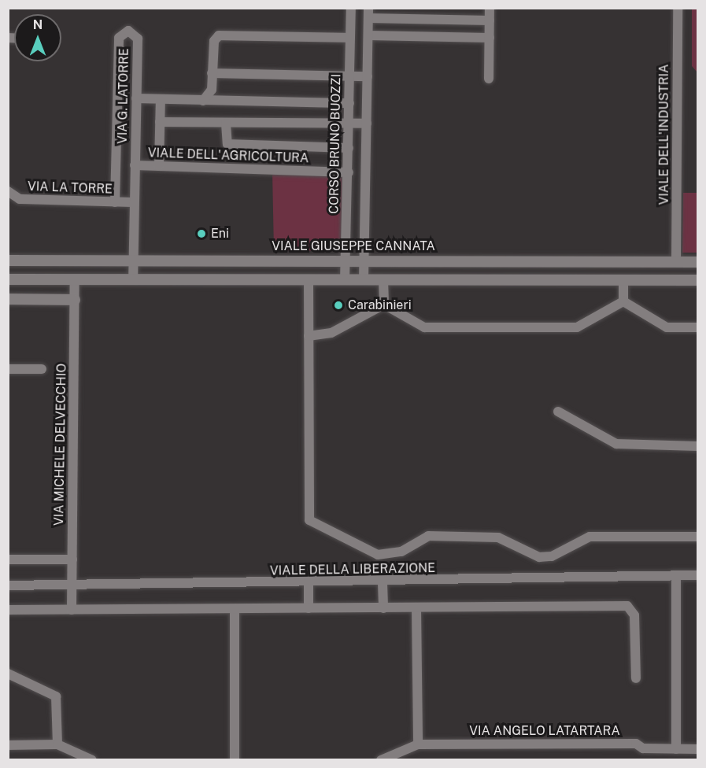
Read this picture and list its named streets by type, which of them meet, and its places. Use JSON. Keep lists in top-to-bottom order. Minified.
{"streets":{"street":["VIA G. LATORRE","VIALE DELL'INDUSTRIA","CORSO BRUNO BUOZZI","VIALE DELL'AGRICOLTURA","VIA LA TORRE","VIALE GIUSEPPE CANNATA","VIA MICHELE DELVECCHIO","VIALE DELLA LIBERAZIONE","VIA ANGELO LATARTARA"]},"crossings":[["VIA G. LATORRE","VIALE DELL'AGRICOLTURA"],["VIA G. LATORRE","VIA LA TORRE"],["VIA G. LATORRE","VIALE GIUSEPPE CANNATA"],["VIALE DELL'INDUSTRIA","VIALE GIUSEPPE CANNATA"],["CORSO BRUNO BUOZZI","VIALE DELL'AGRICOLTURA"],["CORSO BRUNO BUOZZI","VIALE GIUSEPPE CANNATA"],["VIA MICHELE DELVECCHIO","VIALE DELLA LIBERAZIONE"]],"places":["Eni","Carabinieri"],"north":"top"}
